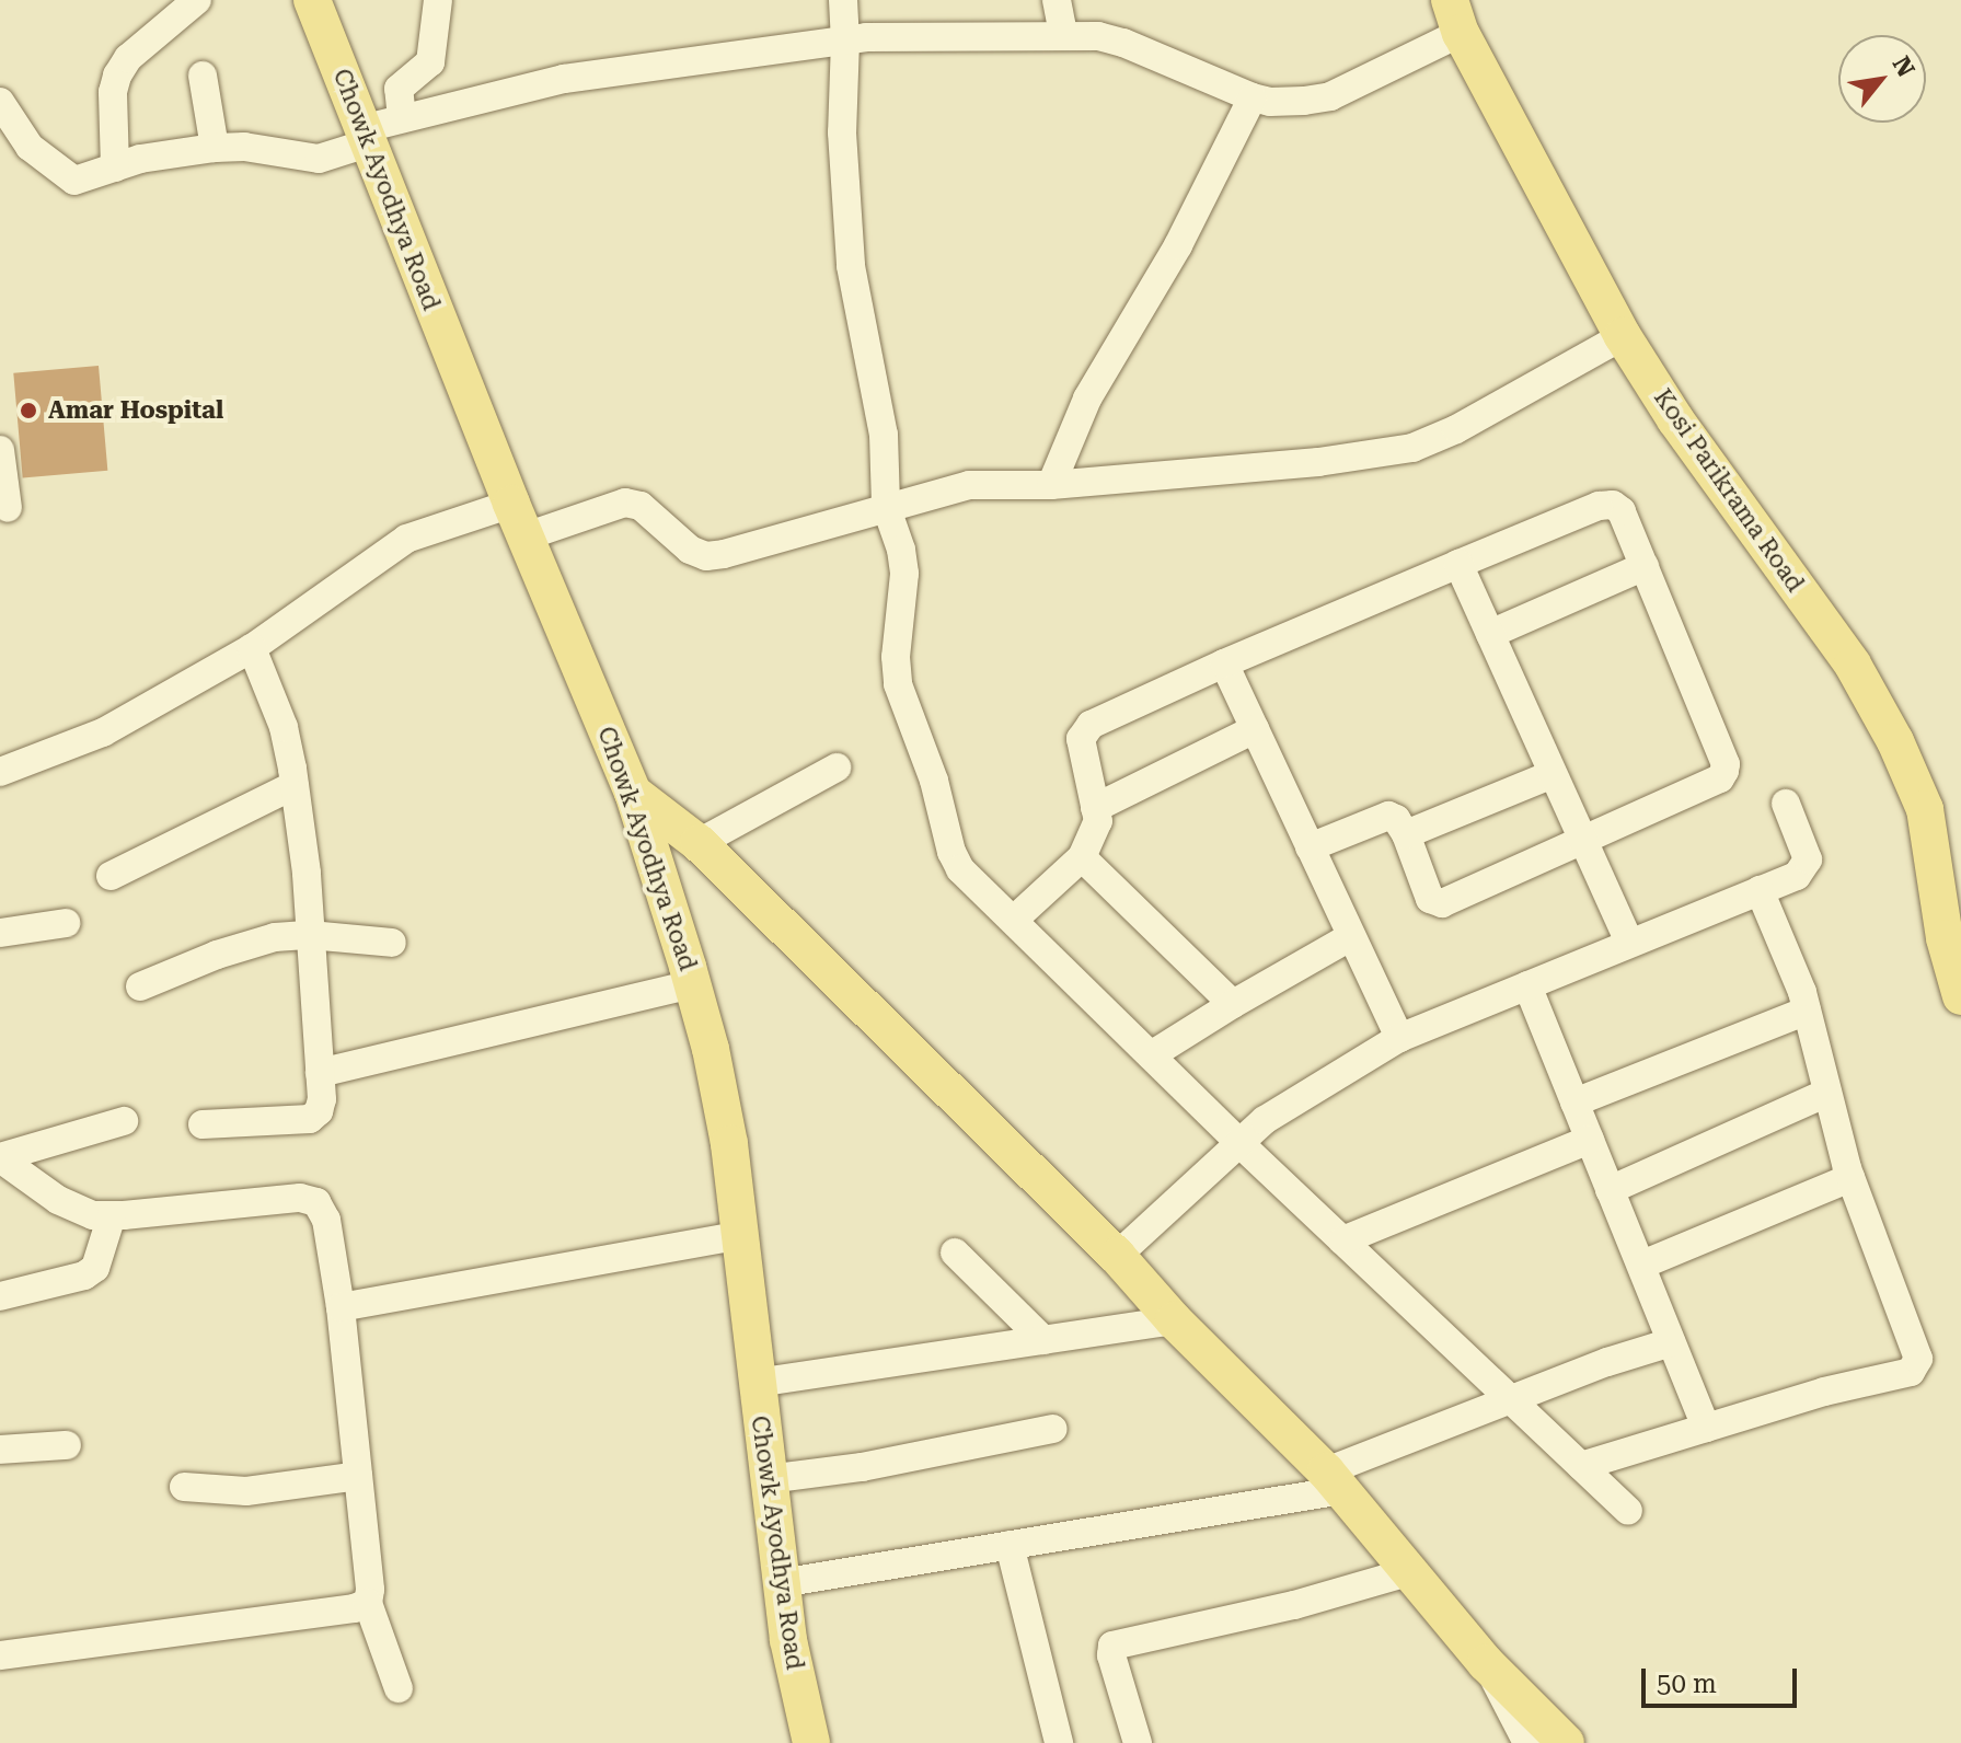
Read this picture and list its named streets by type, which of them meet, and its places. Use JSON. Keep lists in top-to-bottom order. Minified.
{"streets":{"main road":["Chowk Ayodhya Road","Kosi Parikrama Road"]},"places":["Amar Hospital"],"scale_bar":"50 m","north":"top right"}
